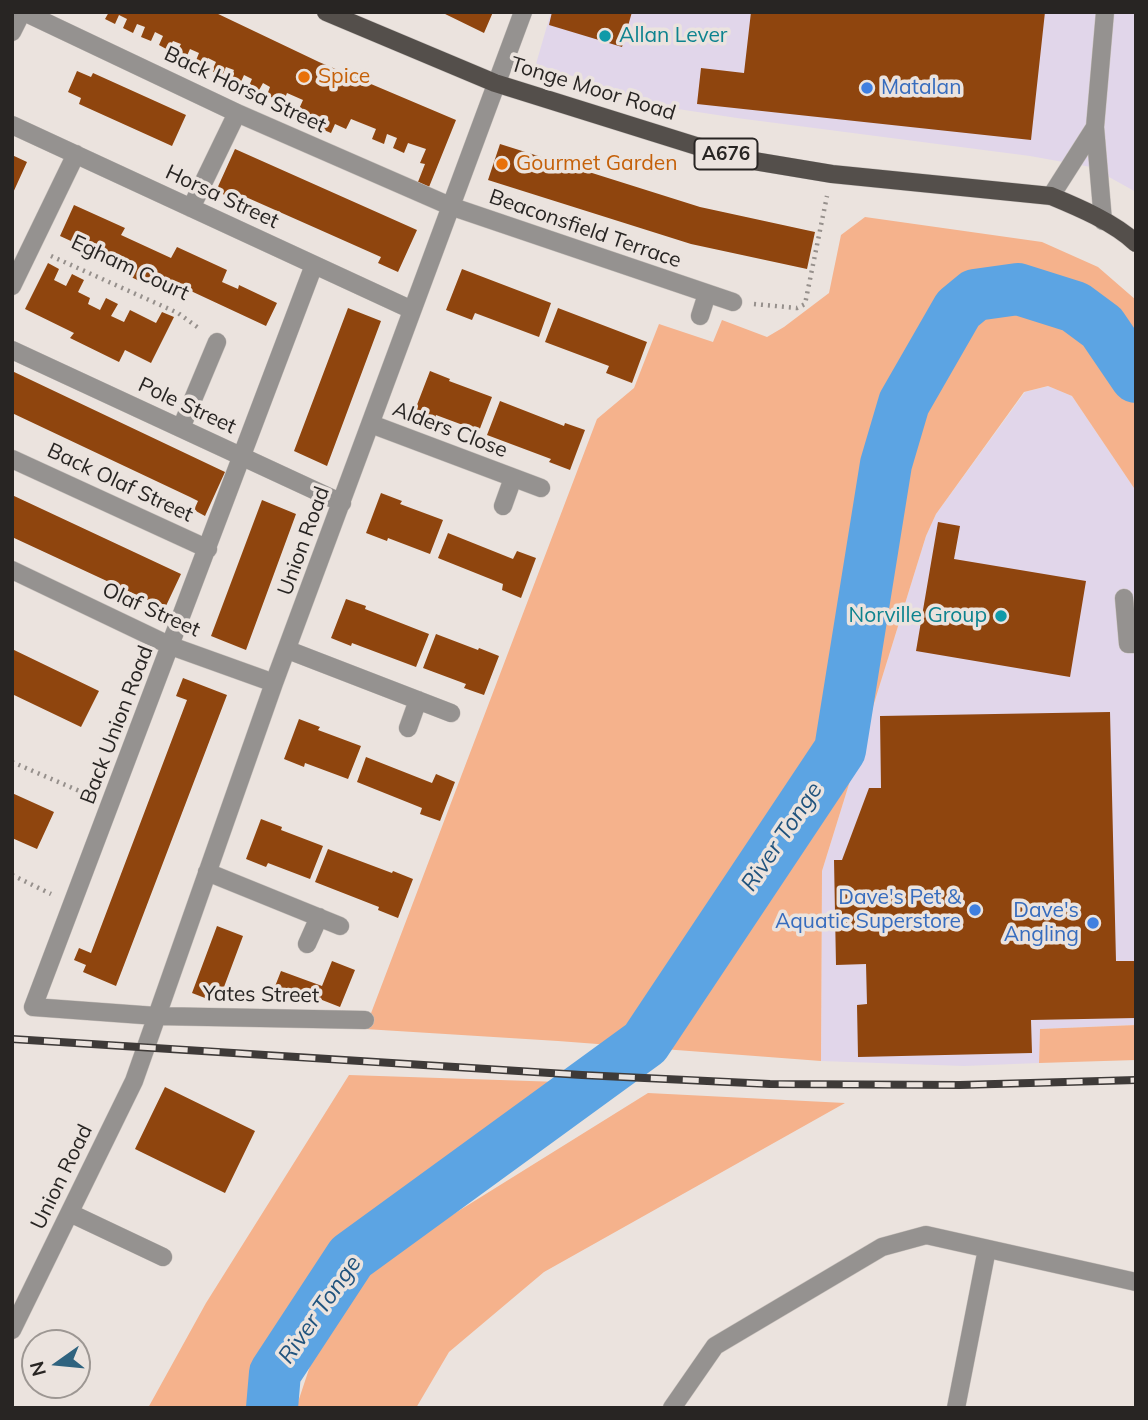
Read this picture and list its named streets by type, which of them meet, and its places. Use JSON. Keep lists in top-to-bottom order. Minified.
{"streets":{"main road":["Tonge Moor Road","A676"],"street":["Back Horsa Street","Horsa Street","Beaconsfield Terrace","Pole Street","Alders Close","Back Olaf Street","Union Road","Olaf Street","Back Union Road","Yates Street"],"path":["Egham Court"]},"crossings":[["Tonge Moor Road","Union Road"],["Back Horsa Street","Beaconsfield Terrace"],["Back Horsa Street","Union Road"],["Horsa Street","Union Road"],["Horsa Street","Back Union Road"],["Beaconsfield Terrace","Union Road"],["Pole Street","Union Road"],["Pole Street","Back Union Road"],["Alders Close","Union Road"],["Back Olaf Street","Back Union Road"],["Union Road","Olaf Street"],["Union Road","Back Union Road"],["Union Road","Yates Street"],["Olaf Street","Back Union Road"],["Back Union Road","Yates Street"]],"water":["River Tonge"],"places":["Allan Lever","Spice","Matalan","Gourmet Garden","Norville Group","Dave's Pet & Aquatic Superstore","Dave's Angling"],"north":"left"}
